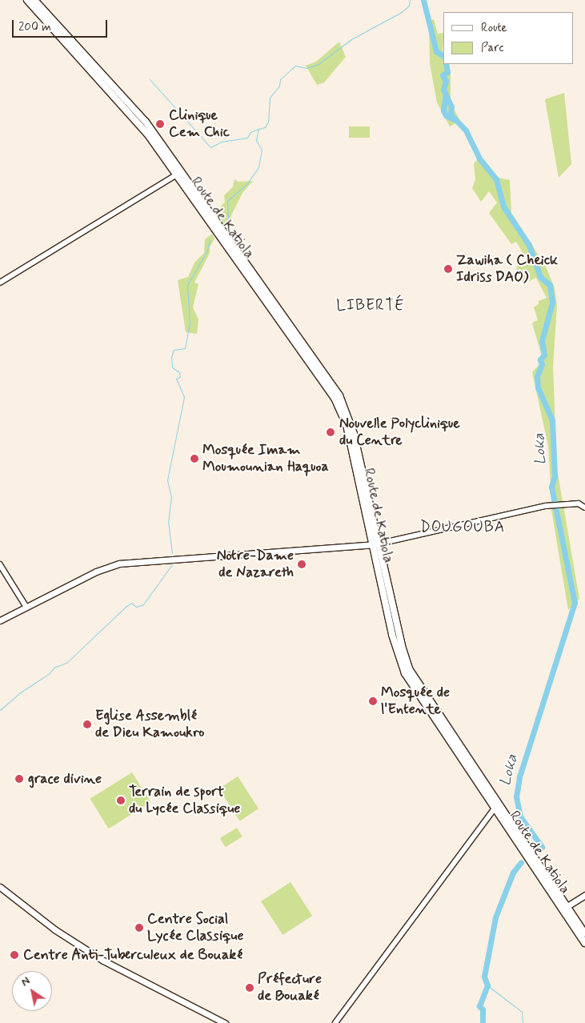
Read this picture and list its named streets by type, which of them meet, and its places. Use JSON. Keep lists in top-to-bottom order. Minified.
{"streets":{"highway":["Route de Katiola"]},"districts":["LIBERTÉ","DOUGOUBA"],"water":["Loka"],"places":["Clinique Cem Chic","Zawiha ( Cheick Idriss DAO)","Nouvelle Polyclinique du Centre","Mosquée Imam Moumounian Haquoa","Notre-Dame de Nazareth","Mosquée de l'Entente","Eglise Assemblé de Dieu Kamoukro","grace divine","Terrain de sport du Lycée Classique","Centre Social Lycée Classique","Centre Anti-Tuberculeux de Bouaké","Préfecture de Bouaké"],"legend":["Route","Parc"],"scale_bar":"200 m","north":"top left"}
